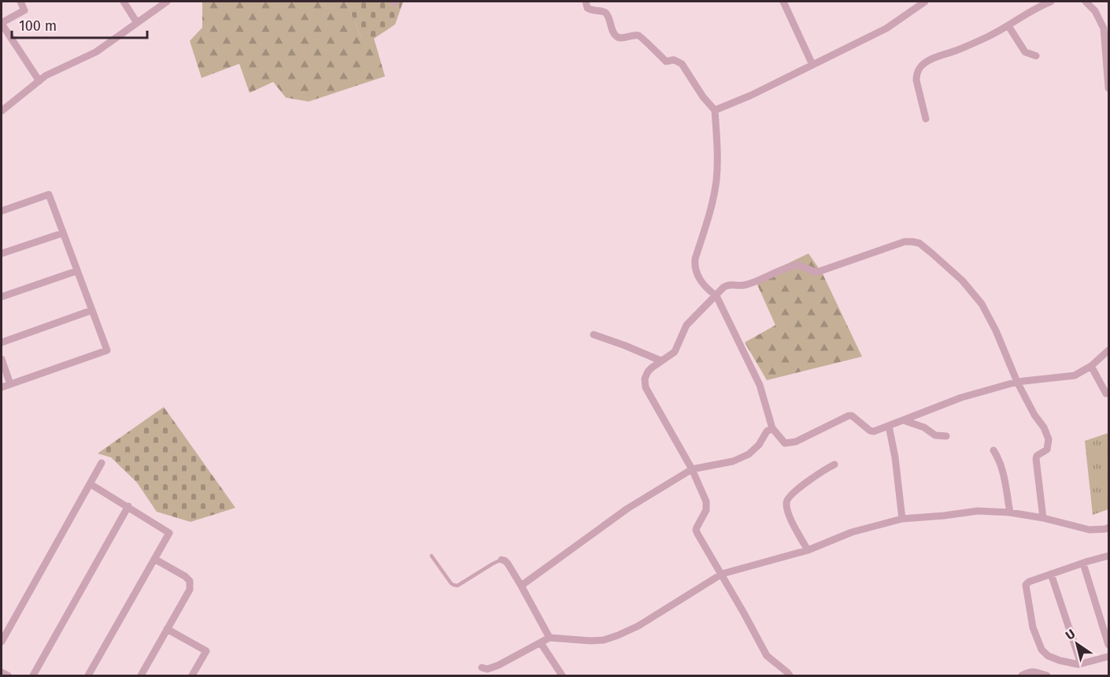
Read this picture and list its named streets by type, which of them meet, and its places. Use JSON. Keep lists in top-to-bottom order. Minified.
{"scale_bar":"100 m","north":"top left"}
